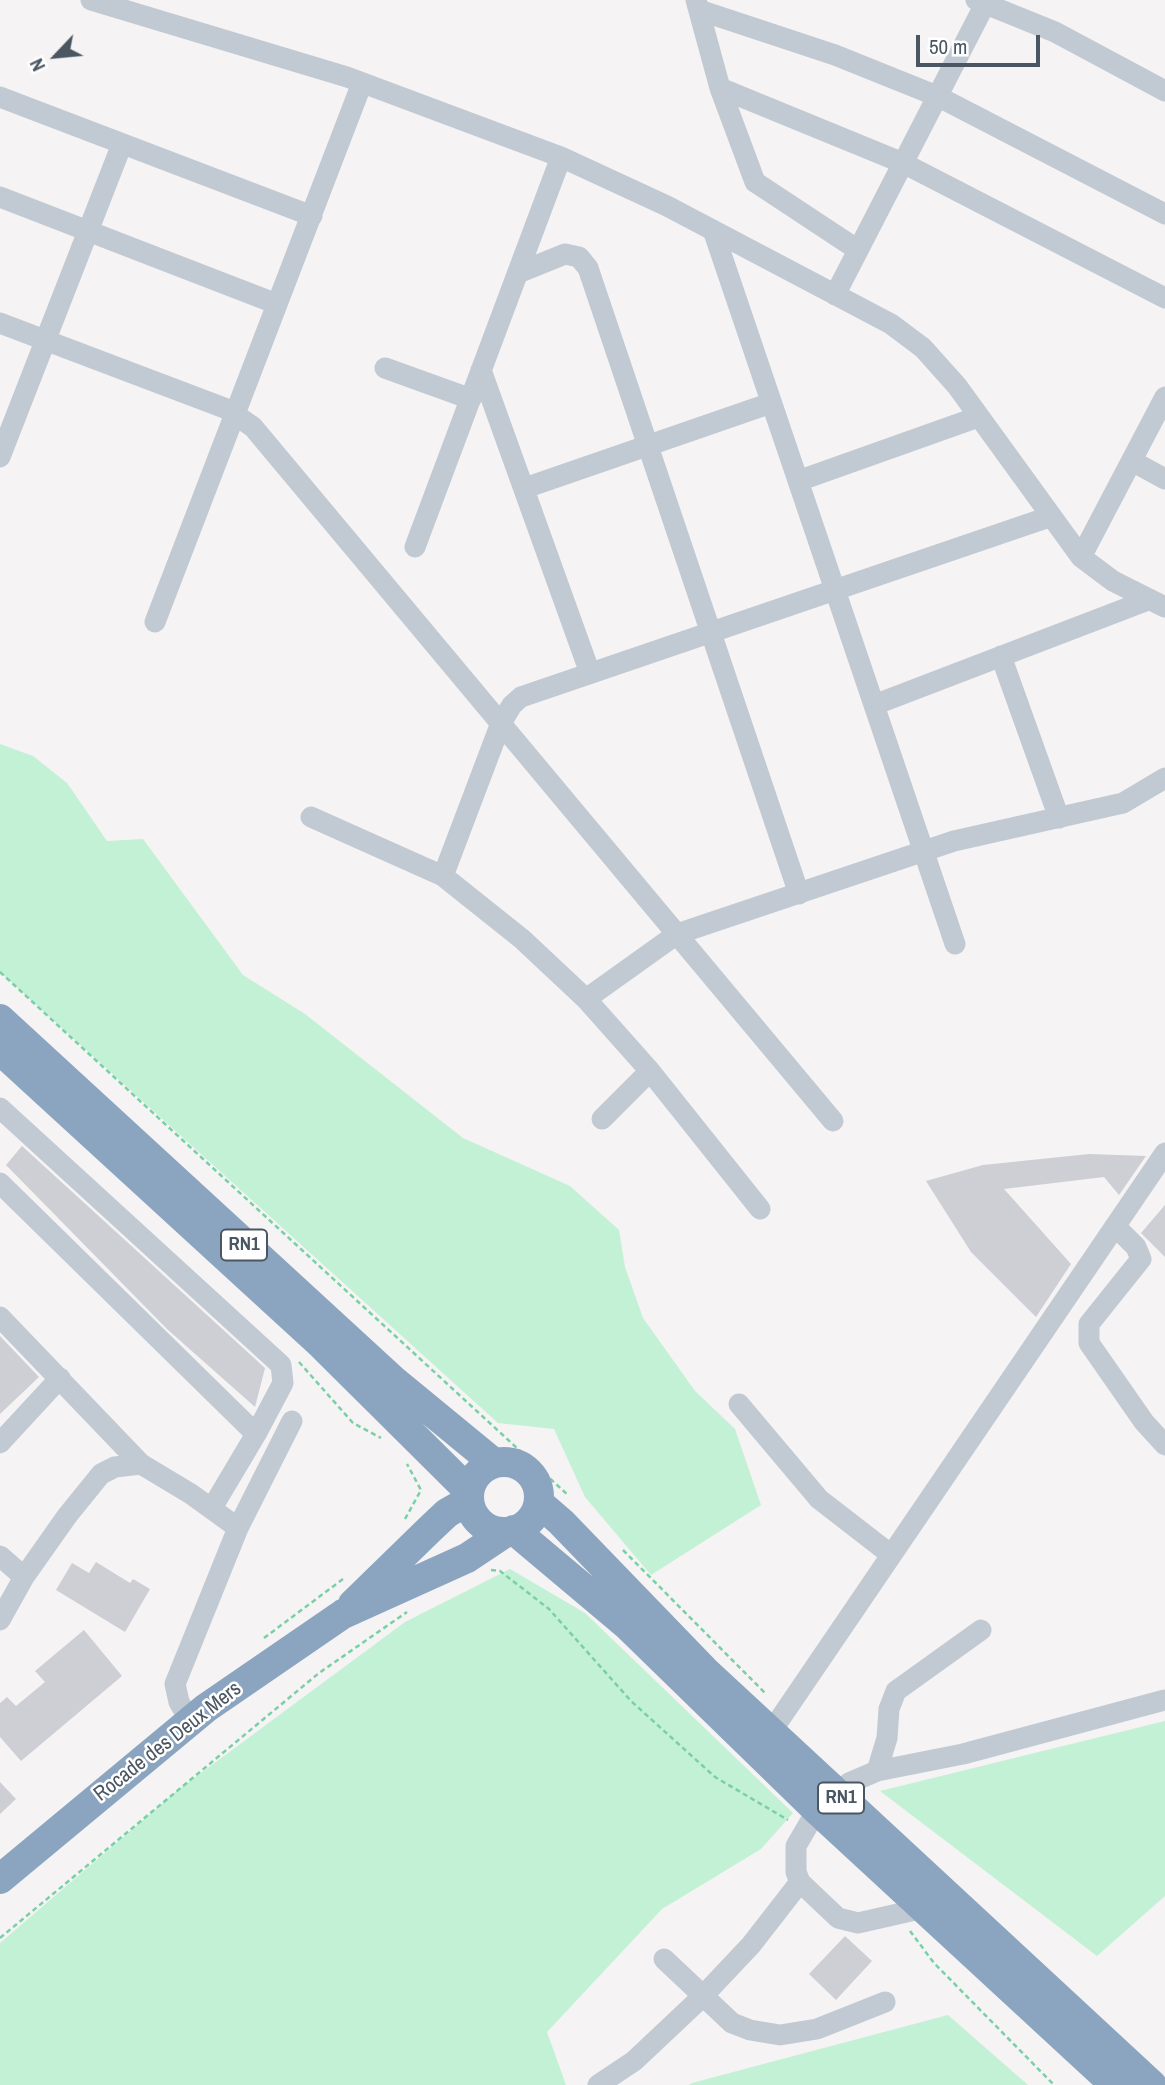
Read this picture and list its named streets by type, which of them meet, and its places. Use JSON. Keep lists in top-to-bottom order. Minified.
{"streets":{"highway":["RN1","Rocade des Deux Mers"]},"crossings":[["RN1","Rocade des Deux Mers"]],"scale_bar":"50 m","north":"bottom left"}
